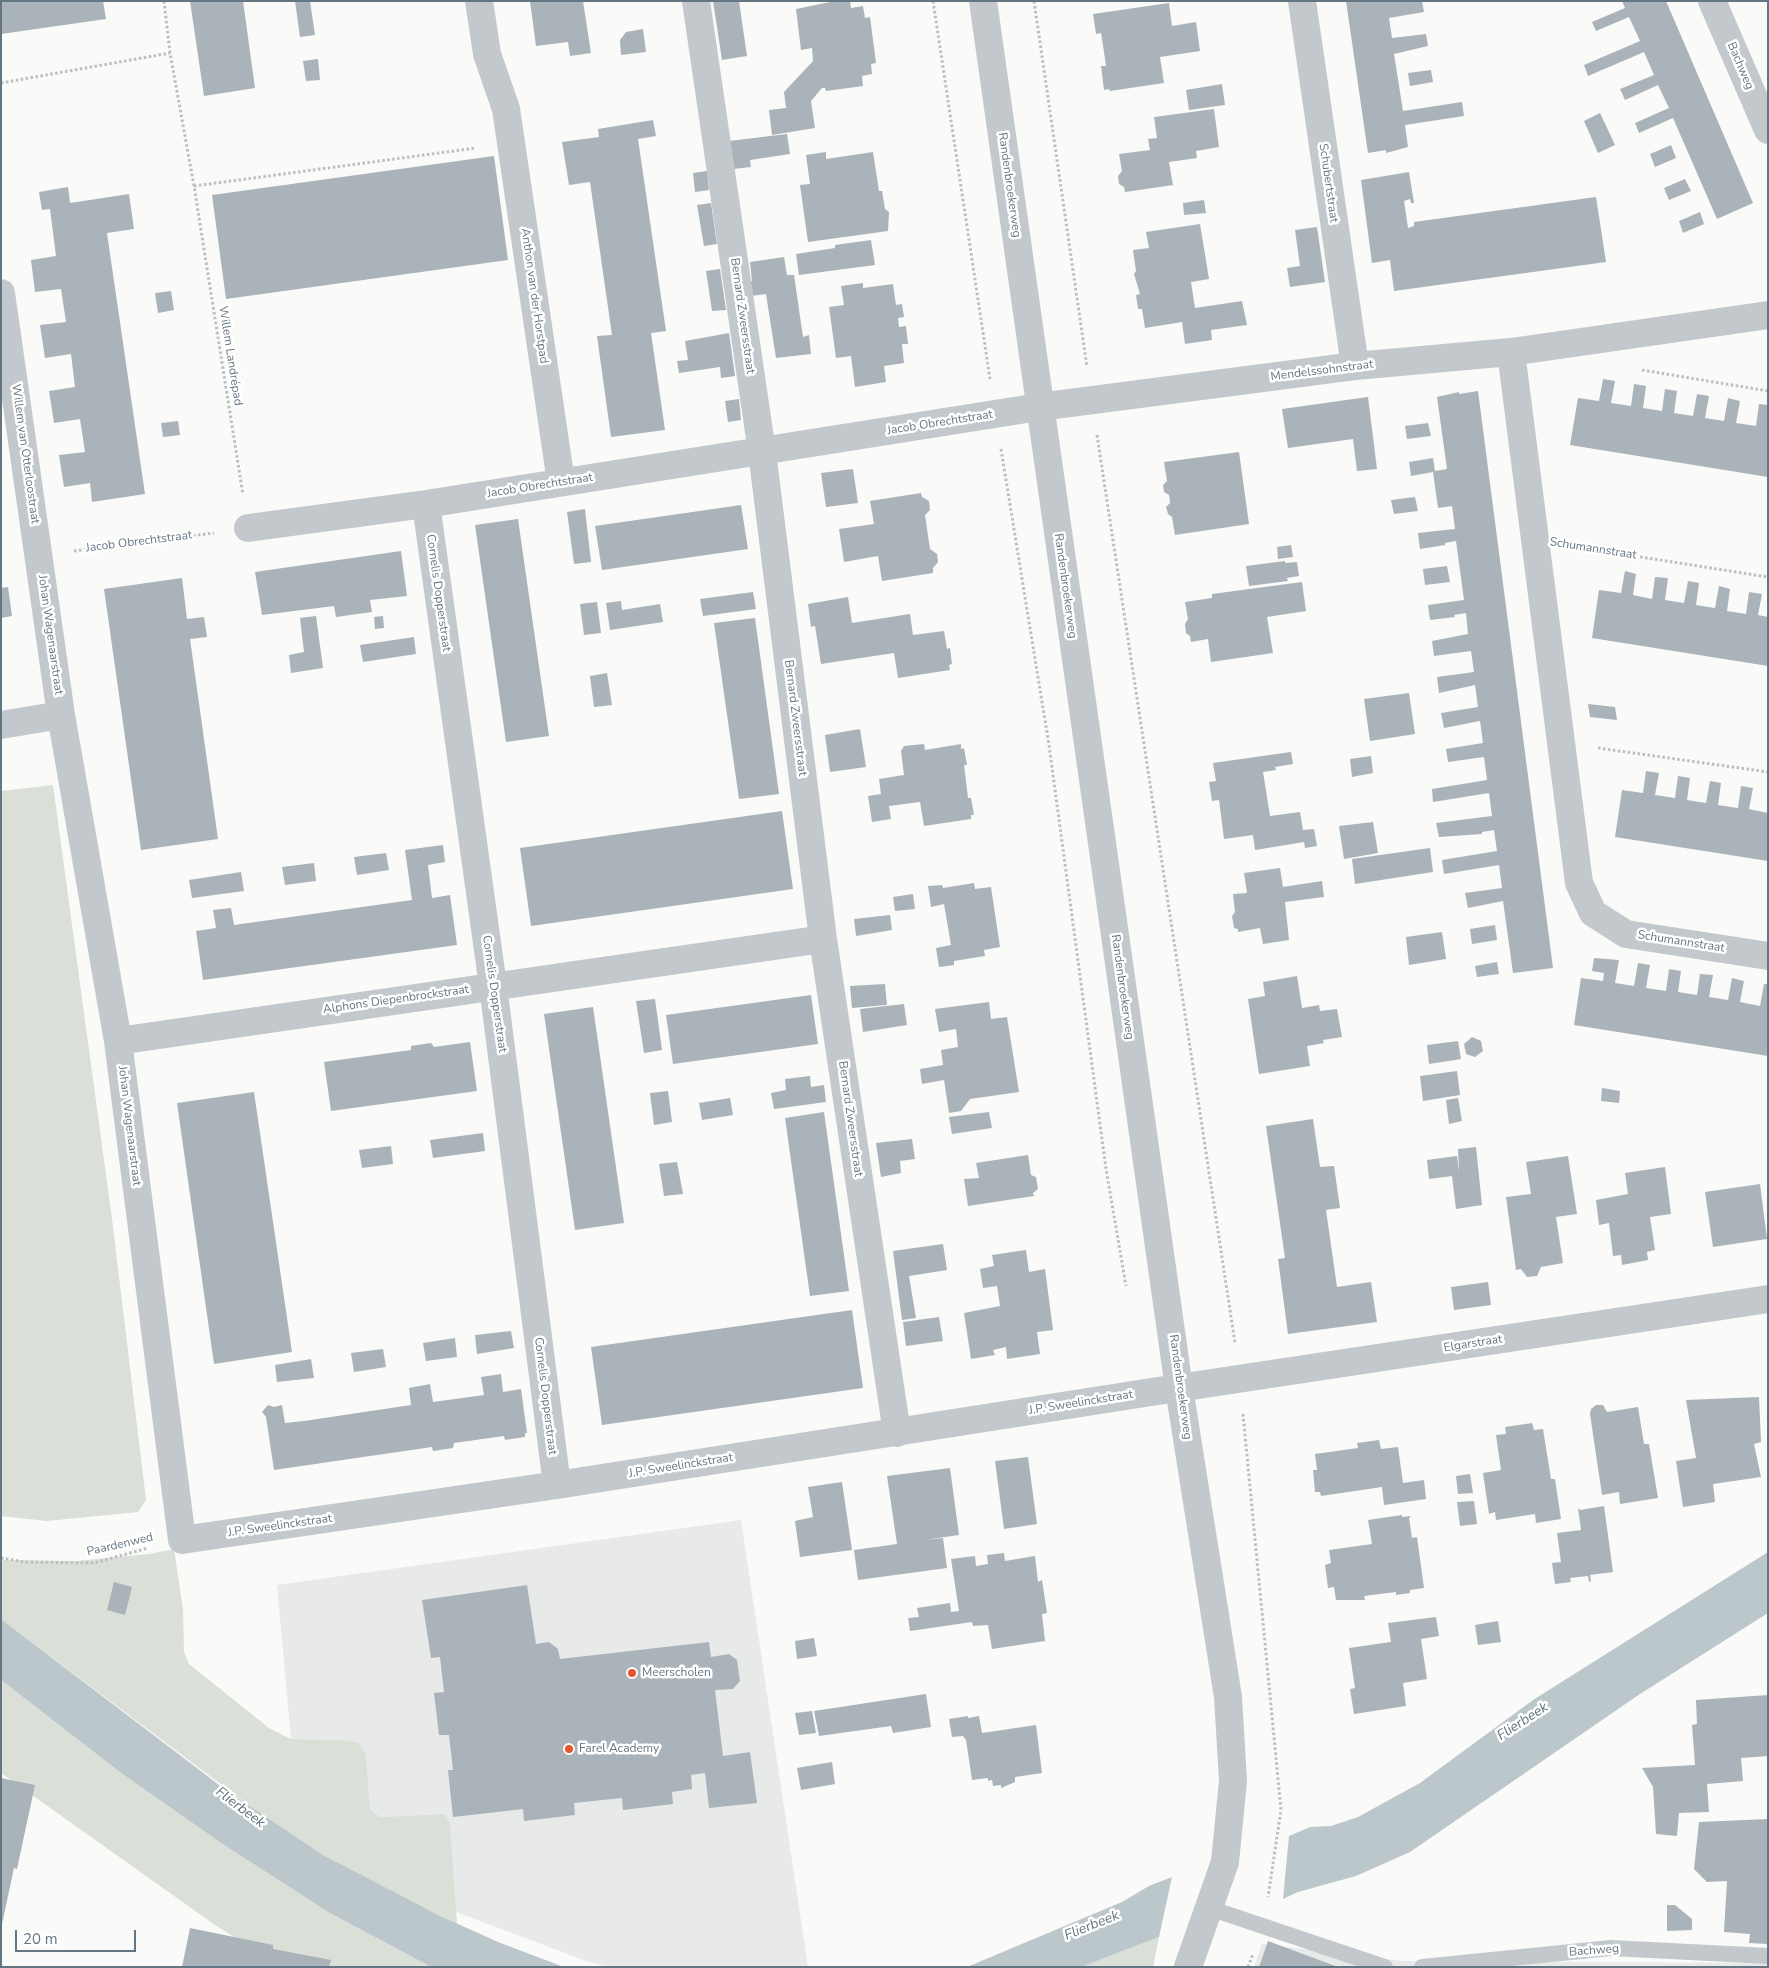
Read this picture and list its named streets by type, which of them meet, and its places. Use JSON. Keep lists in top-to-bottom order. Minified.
{"streets":{"street":["Bachweg","Schubertstraat","Randenbroekerweg","Anthon van der Horstpad","Bernard Zweersstraat","Mendelssohnstraat","Jacob Obrechtstraat","Willem van Otterloostraat","Schumannstraat","Cornelis Dopperstraat","Johan Wagenaarstraat","Alphons Diepenbrockstraat","Elgarstraat","J.P. Sweelinckstraat"],"path":["Willem Landrépad","Paardenwed"]},"crossings":[["Schubertstraat","Mendelssohnstraat"],["Randenbroekerweg","Mendelssohnstraat"],["Randenbroekerweg","Jacob Obrechtstraat"],["Randenbroekerweg","Elgarstraat"],["Randenbroekerweg","J.P. Sweelinckstraat"],["Anthon van der Horstpad","Jacob Obrechtstraat"],["Bernard Zweersstraat","Jacob Obrechtstraat"],["Bernard Zweersstraat","Alphons Diepenbrockstraat"],["Bernard Zweersstraat","J.P. Sweelinckstraat"],["Willem Landrépad","Jacob Obrechtstraat"],["Mendelssohnstraat","Jacob Obrechtstraat"],["Mendelssohnstraat","Schumannstraat"],["Jacob Obrechtstraat","Willem van Otterloostraat"],["Jacob Obrechtstraat","Cornelis Dopperstraat"],["Jacob Obrechtstraat","Johan Wagenaarstraat"],["Willem van Otterloostraat","Johan Wagenaarstraat"],["Cornelis Dopperstraat","Alphons Diepenbrockstraat"],["Cornelis Dopperstraat","J.P. Sweelinckstraat"],["Johan Wagenaarstraat","Alphons Diepenbrockstraat"],["Johan Wagenaarstraat","J.P. Sweelinckstraat"],["Johan Wagenaarstraat","Paardenwed"],["Elgarstraat","J.P. Sweelinckstraat"],["J.P. Sweelinckstraat","Paardenwed"]],"water":["Flierbeek"],"places":["Meerscholen","Farel Academy"],"scale_bar":"20 m"}
